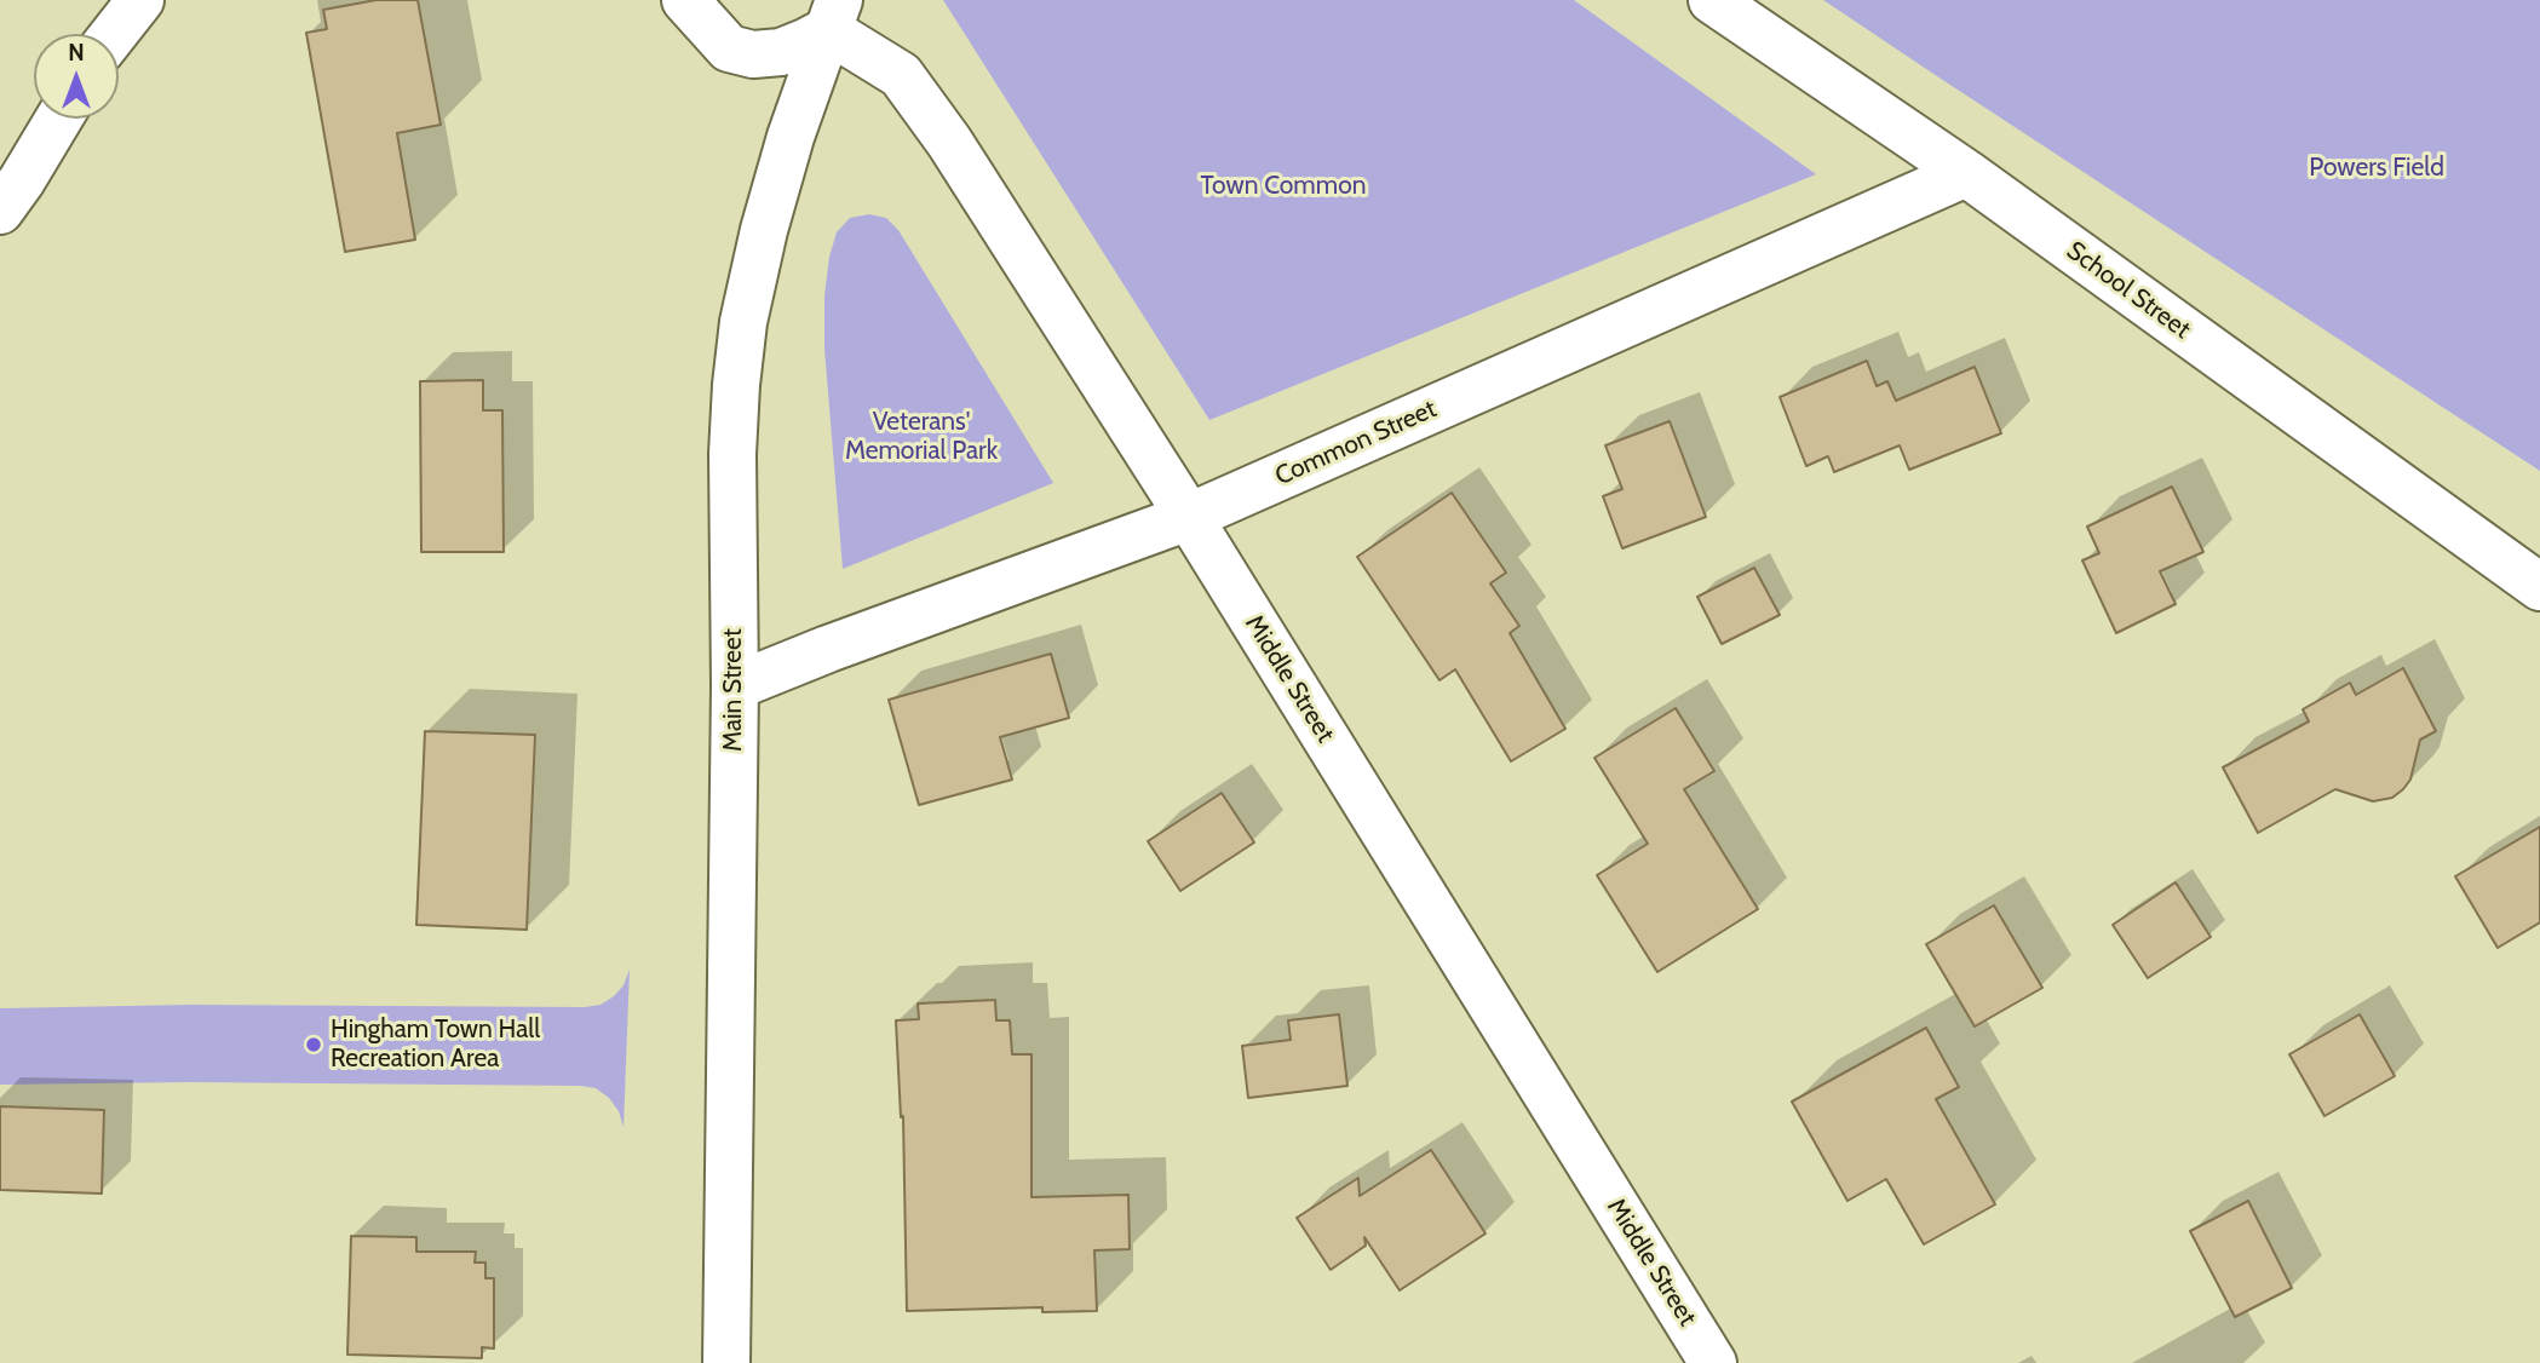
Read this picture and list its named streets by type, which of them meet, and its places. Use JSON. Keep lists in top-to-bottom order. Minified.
{"streets":{"street":["School Street","Common Street","Middle Street","Main Street"]},"crossings":[["School Street","Common Street"],["Common Street","Middle Street"],["Common Street","Main Street"],["Middle Street","Main Street"]],"parks":["Powers Field","Town Common","Veterans' Memorial Park"],"places":["Hingham Town Hall Recreation Area"],"north":"top"}
